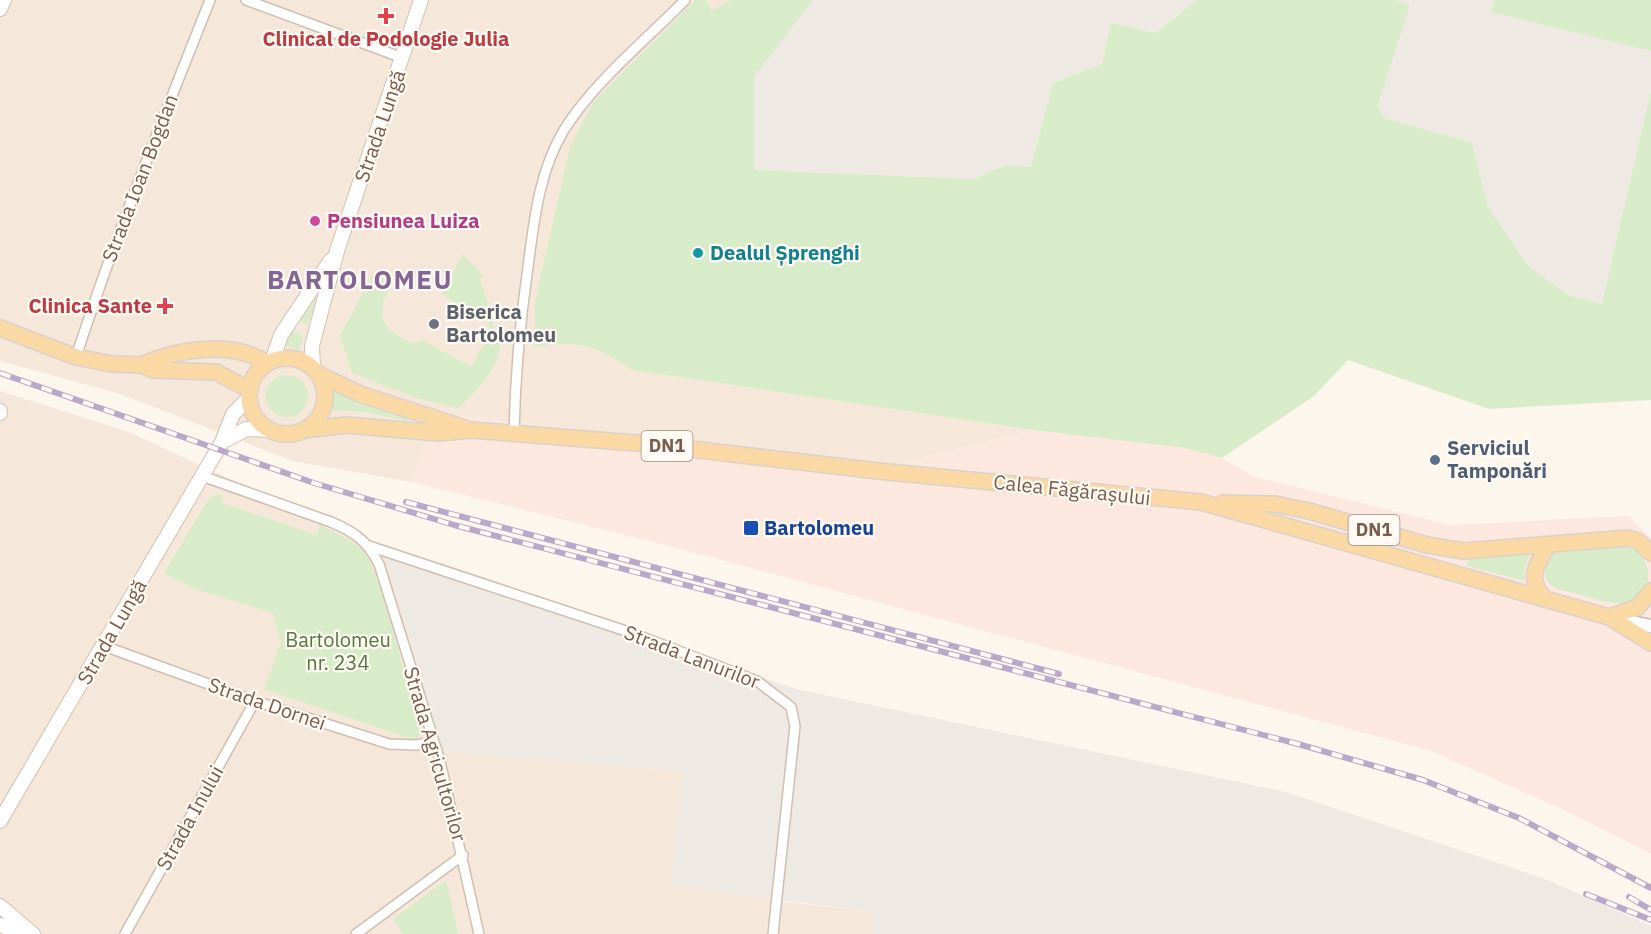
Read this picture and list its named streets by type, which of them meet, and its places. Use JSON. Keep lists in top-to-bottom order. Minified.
{"streets":{"main road":["Strada Lungă","DN1","Calea Făgărașului"],"street":["Strada Ioan Bogdan","Strada Lanurilor","Strada Dornei","Strada Agricultorilor","Strada Inului"]},"crossings":[["Strada Lungă","DN1"],["Strada Lungă","Calea Făgărașului"],["Strada Lungă","Strada Dornei"],["Strada Ioan Bogdan","DN1"],["DN1","Calea Făgărașului"],["Strada Lanurilor","Strada Agricultorilor"],["Strada Dornei","Strada Agricultorilor"],["Strada Dornei","Strada Inului"]],"districts":["BARTOLOMEU"],"parks":["Bartolomeu nr. 234"],"places":{"health":["Clinical de Podologie Julia","Clinica Sante"],"other":["Pensiunea Luiza","Dealul Șprenghi","Biserica Bartolomeu","Serviciul Tamponări"],"transit":["Bartolomeu"]}}
